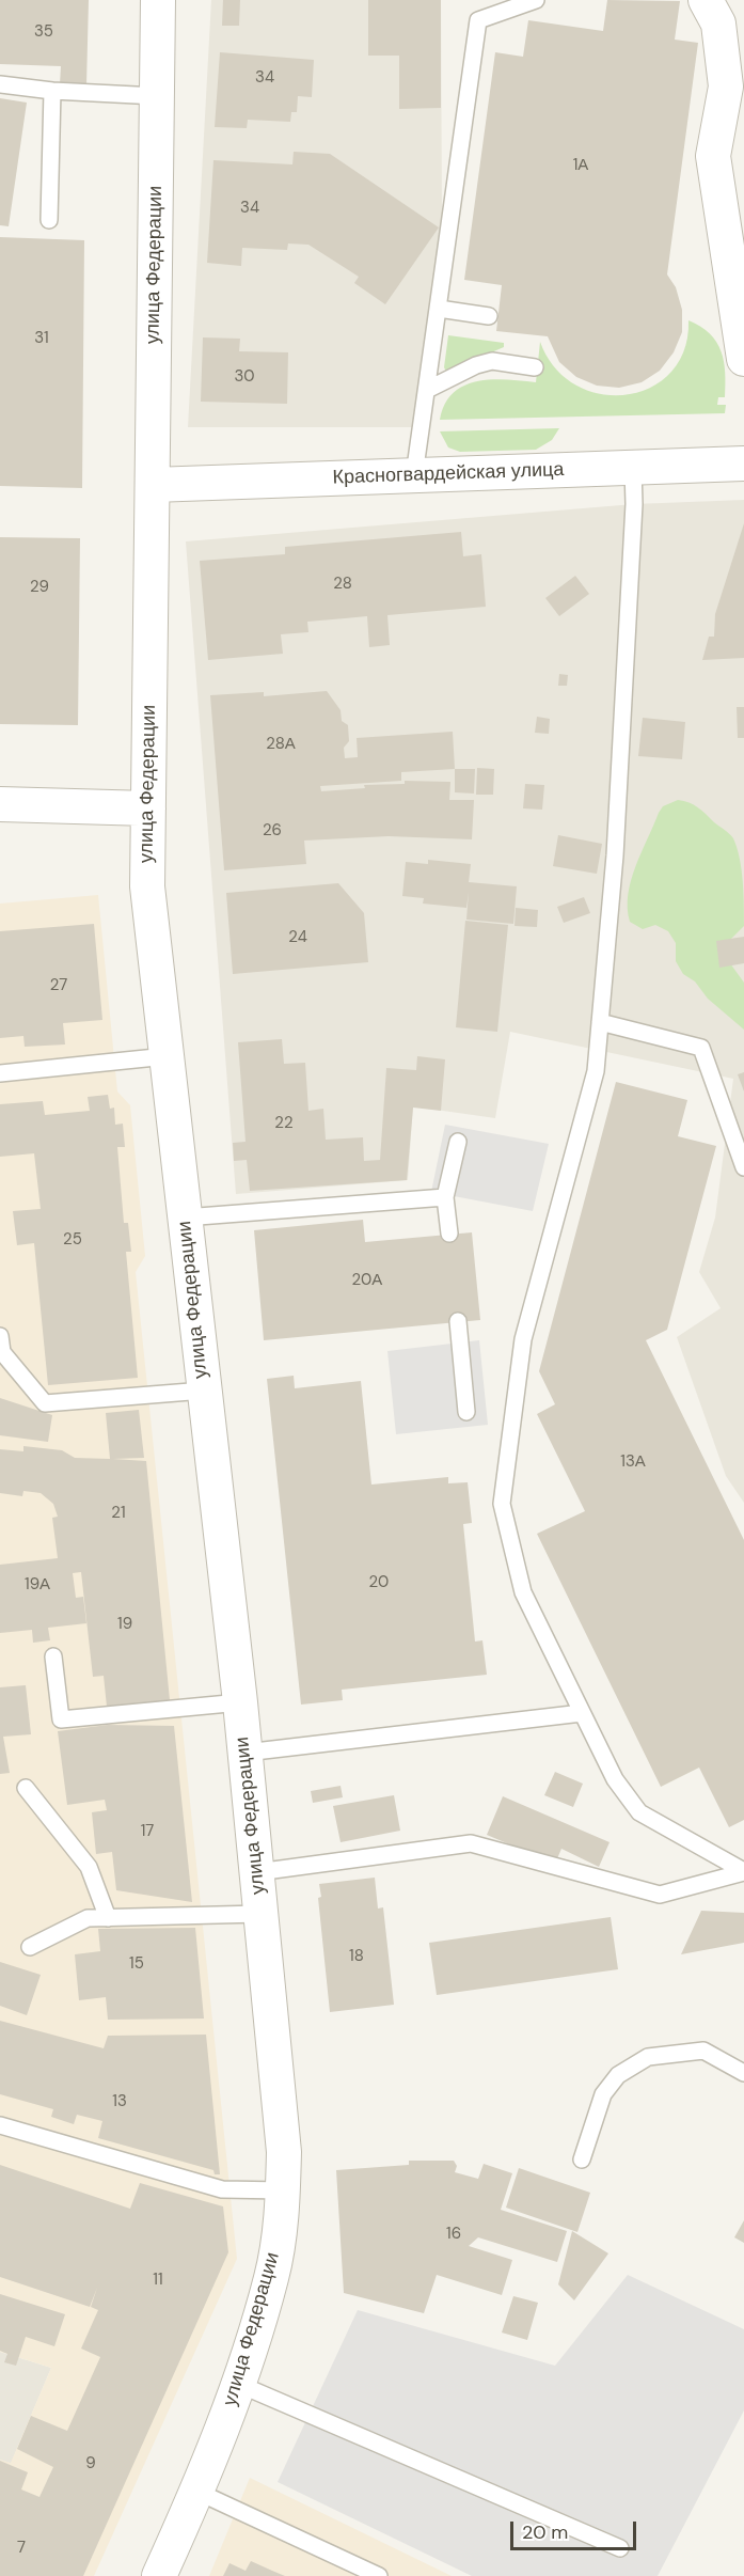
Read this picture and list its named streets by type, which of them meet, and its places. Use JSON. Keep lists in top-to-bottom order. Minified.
{"streets":{"street":["улица Федерации","Красногвардейская улица"]},"crossings":[["улица Федерации","Красногвардейская улица"]],"house_numbers":["35","34","1А","34","31","30","28","29","28А","26","24","27","22","25","20А","13А","21","20","19А","19","17","18","15","13","16","11","9","7"],"scale_bar":"20 m"}
